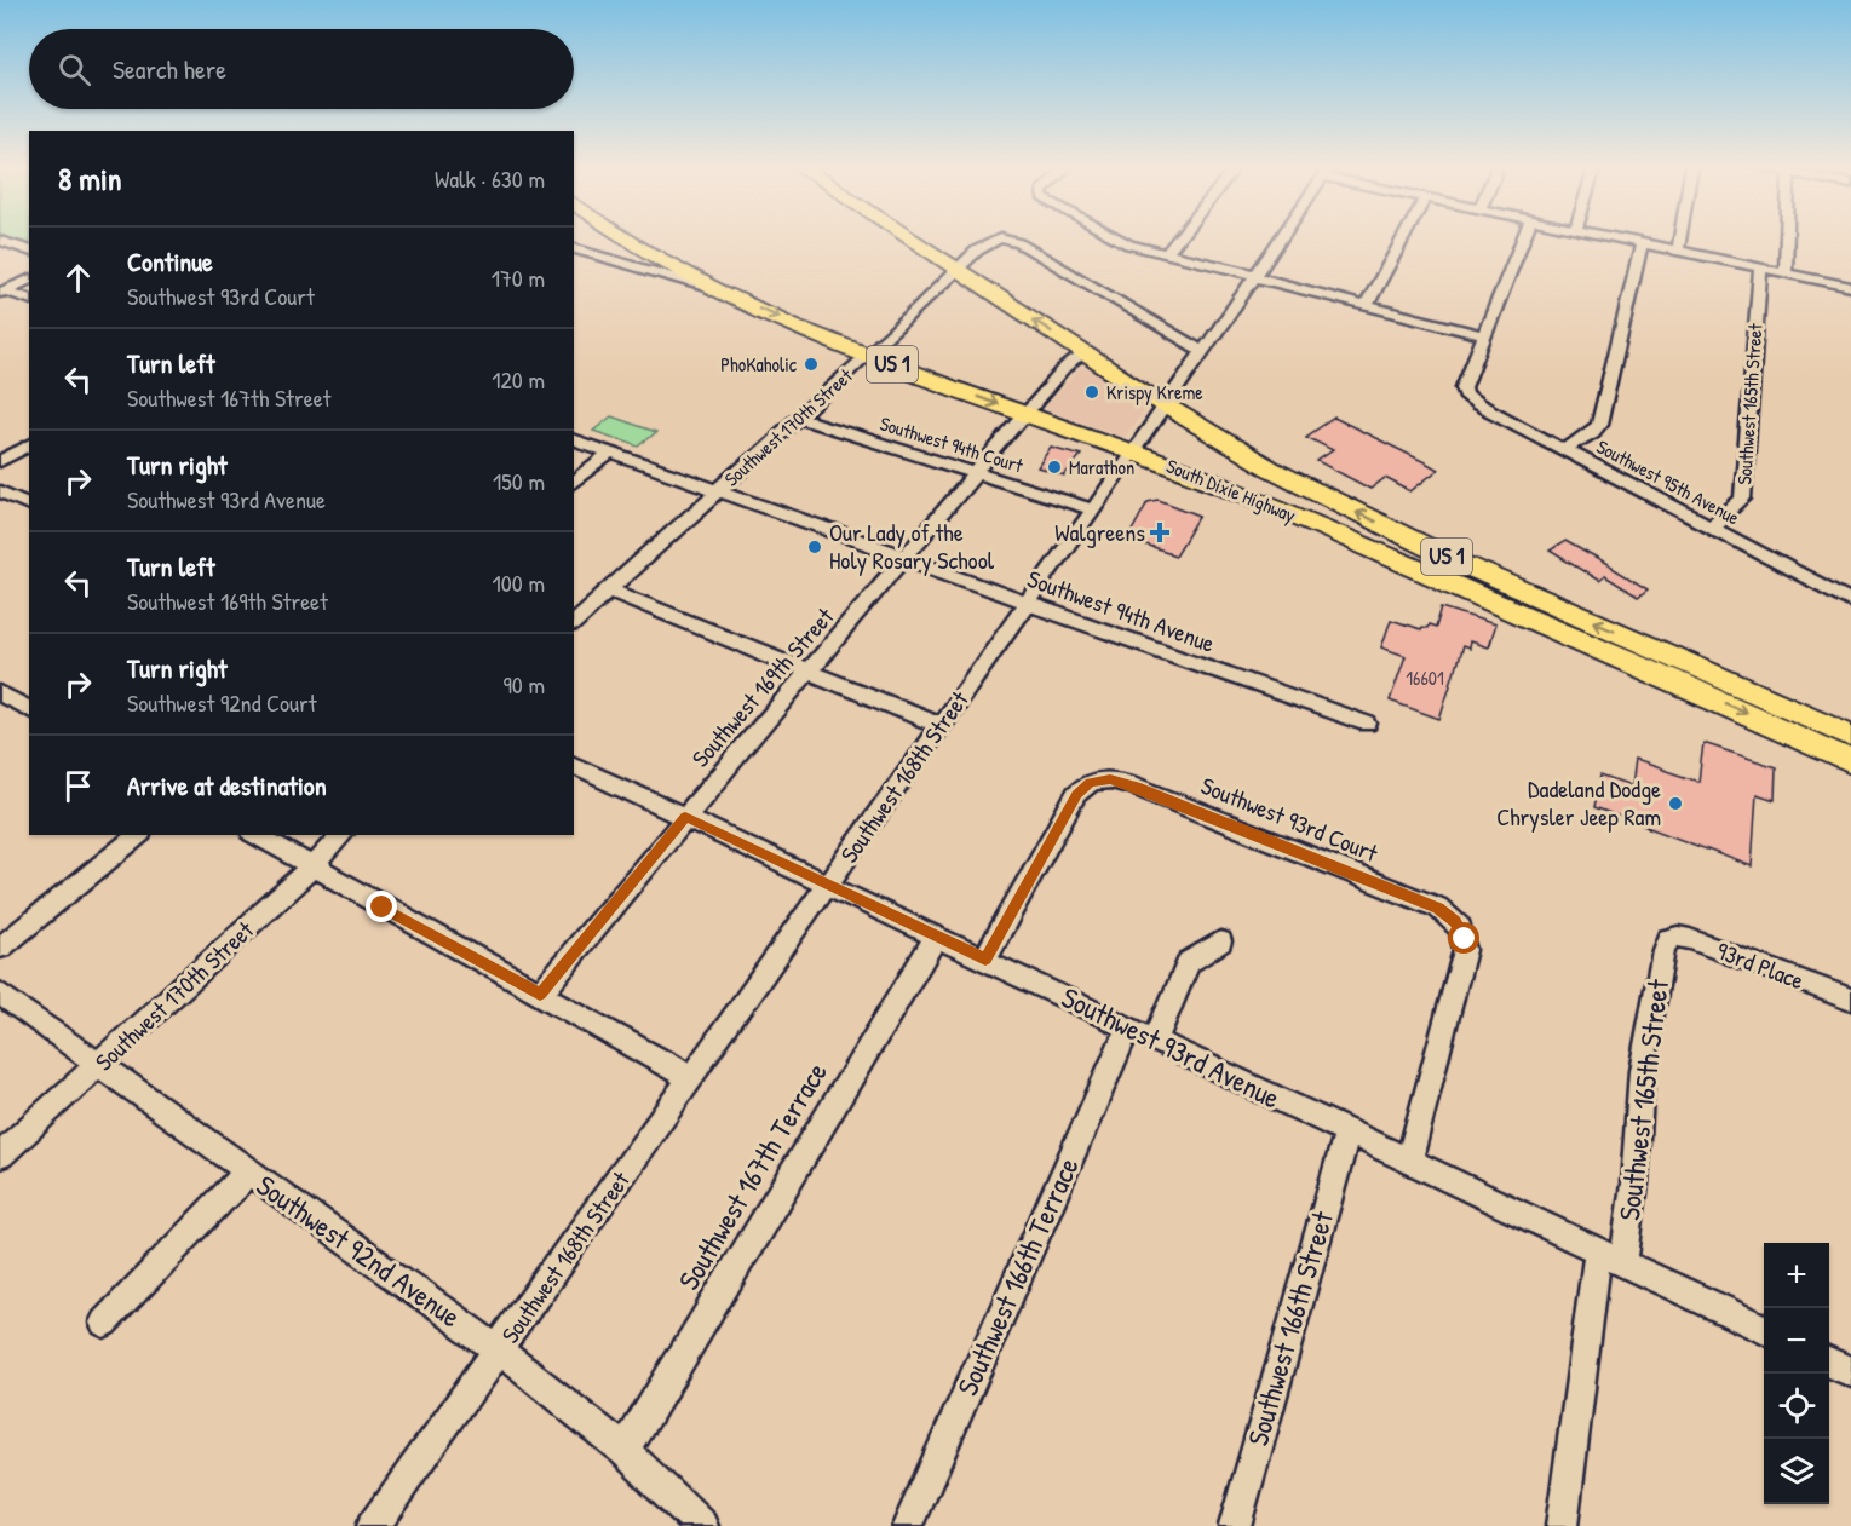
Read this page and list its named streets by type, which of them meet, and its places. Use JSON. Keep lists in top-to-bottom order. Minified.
{"streets":{"highway":["US 1","South Dixie Highway"],"street":["Southwest 165th Street","Southwest 170th Street","Southwest 94th Court","Southwest 95th Avenue","Southwest 94th Avenue","Southwest 169th Street","Southwest 168th Street","Southwest 93rd Court","93rd Place","Southwest 93rd Avenue","Southwest 167th Terrace","Southwest 92nd Avenue","Southwest 166th Terrace","Southwest 166th Street"]},"crossings":[["Southwest 165th Street","Southwest 95th Avenue"],["Southwest 165th Street","93rd Place"],["Southwest 165th Street","Southwest 93rd Avenue"],["Southwest 170th Street","Southwest 94th Court"],["Southwest 170th Street","South Dixie Highway"],["Southwest 170th Street","Southwest 94th Avenue"],["Southwest 170th Street","Southwest 168th Street"],["Southwest 170th Street","Southwest 92nd Avenue"],["Southwest 94th Court","Southwest 169th Street"],["Southwest 94th Court","Southwest 168th Street"],["South Dixie Highway","Southwest 169th Street"],["South Dixie Highway","Southwest 168th Street"],["Southwest 94th Avenue","Southwest 169th Street"],["Southwest 94th Avenue","Southwest 168th Street"],["Southwest 169th Street","Southwest 93rd Avenue"],["Southwest 168th Street","Southwest 93rd Avenue"],["Southwest 168th Street","Southwest 92nd Avenue"],["Southwest 93rd Court","Southwest 93rd Avenue"],["Southwest 93rd Avenue","Southwest 167th Terrace"],["Southwest 93rd Avenue","Southwest 166th Terrace"],["Southwest 93rd Avenue","Southwest 166th Street"],["Southwest 167th Terrace","Southwest 92nd Avenue"]],"places":{"other":["PhoKaholic","Krispy Kreme","Marathon","Our Lady of the Holy Rosary School","Dadeland Dodge Chrysler Jeep Ram"],"health":["Walgreens"]},"house_numbers":["16601"],"page":{"search":"Search here","heading":["8 min","Walk · 630 m"],"list":[["Continue","Southwest 93rd Court","170 m"],["Turn left","Southwest 167th Street","120 m"],["Turn right","Southwest 93rd Avenue","150 m"],["Turn left","Southwest 169th Street","100 m"],["Turn right","Southwest 92nd Court","90 m"],"Arrive at destination"],"map_buttons":["+","−"]}}
